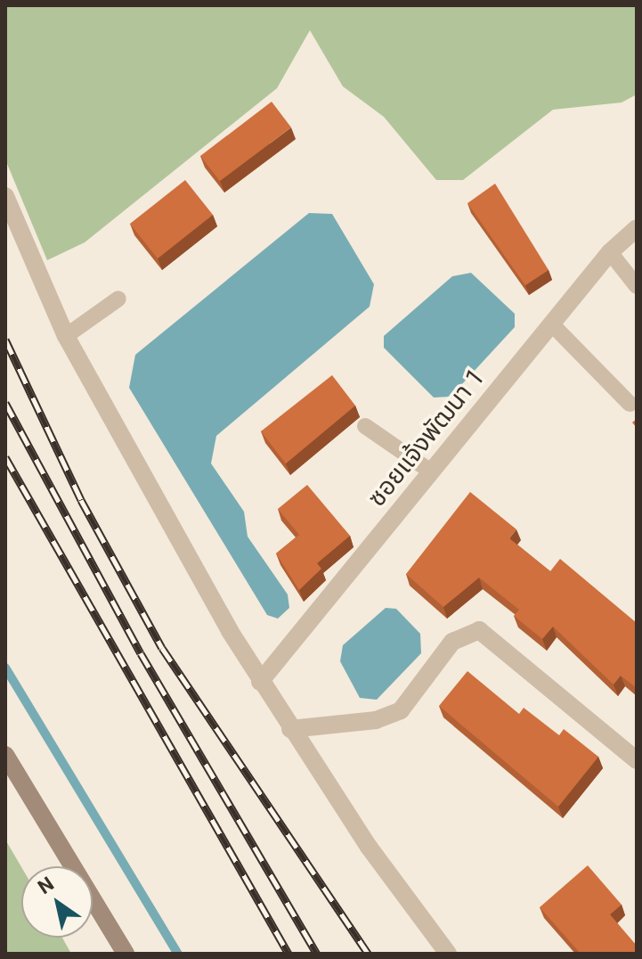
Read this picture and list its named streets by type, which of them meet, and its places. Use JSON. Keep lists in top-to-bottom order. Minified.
{"streets":{"street":["ซอยแจ้งพัฒนา 1"]},"north":"top left"}
